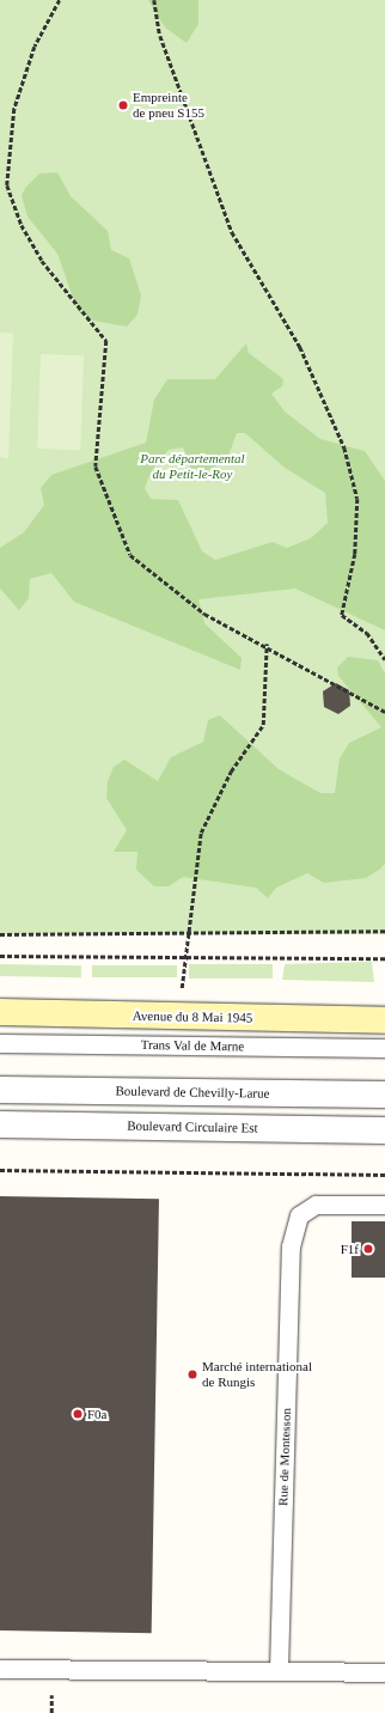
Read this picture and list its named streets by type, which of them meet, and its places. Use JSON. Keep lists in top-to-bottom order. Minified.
{"streets":{"main road":["Avenue du 8 Mai 1945"],"street":["Boulevard de Chevilly-Larue","Boulevard Circulaire Est"],"lane":["Trans Val de Marne","Rue de Montesson"]},"parks":["Parc départemental du Petit-le-Roy"],"places":["Empreinte de pneu S155","F1f","Marché international de Rungis","F0a"]}
